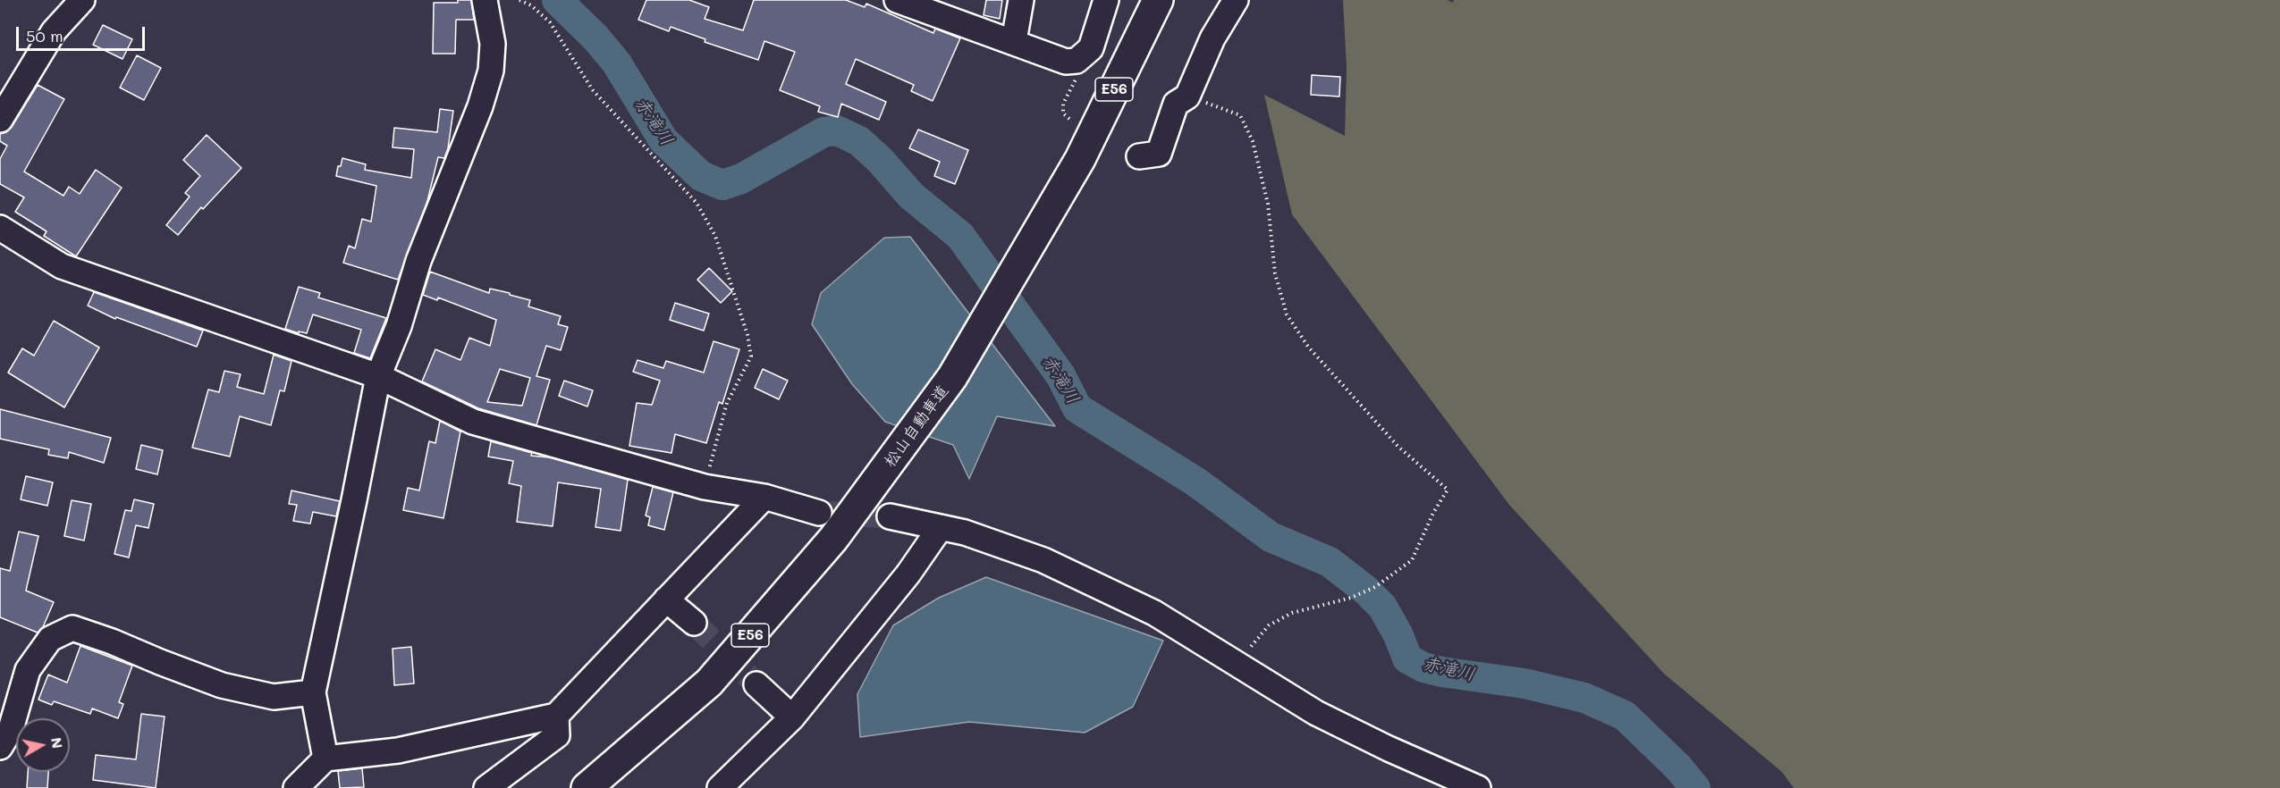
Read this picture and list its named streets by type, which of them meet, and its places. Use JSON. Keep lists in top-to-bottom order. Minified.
{"streets":{"highway":["E56","松山自動車道"]},"water":["赤滝川"],"scale_bar":"50 m","north":"right"}
